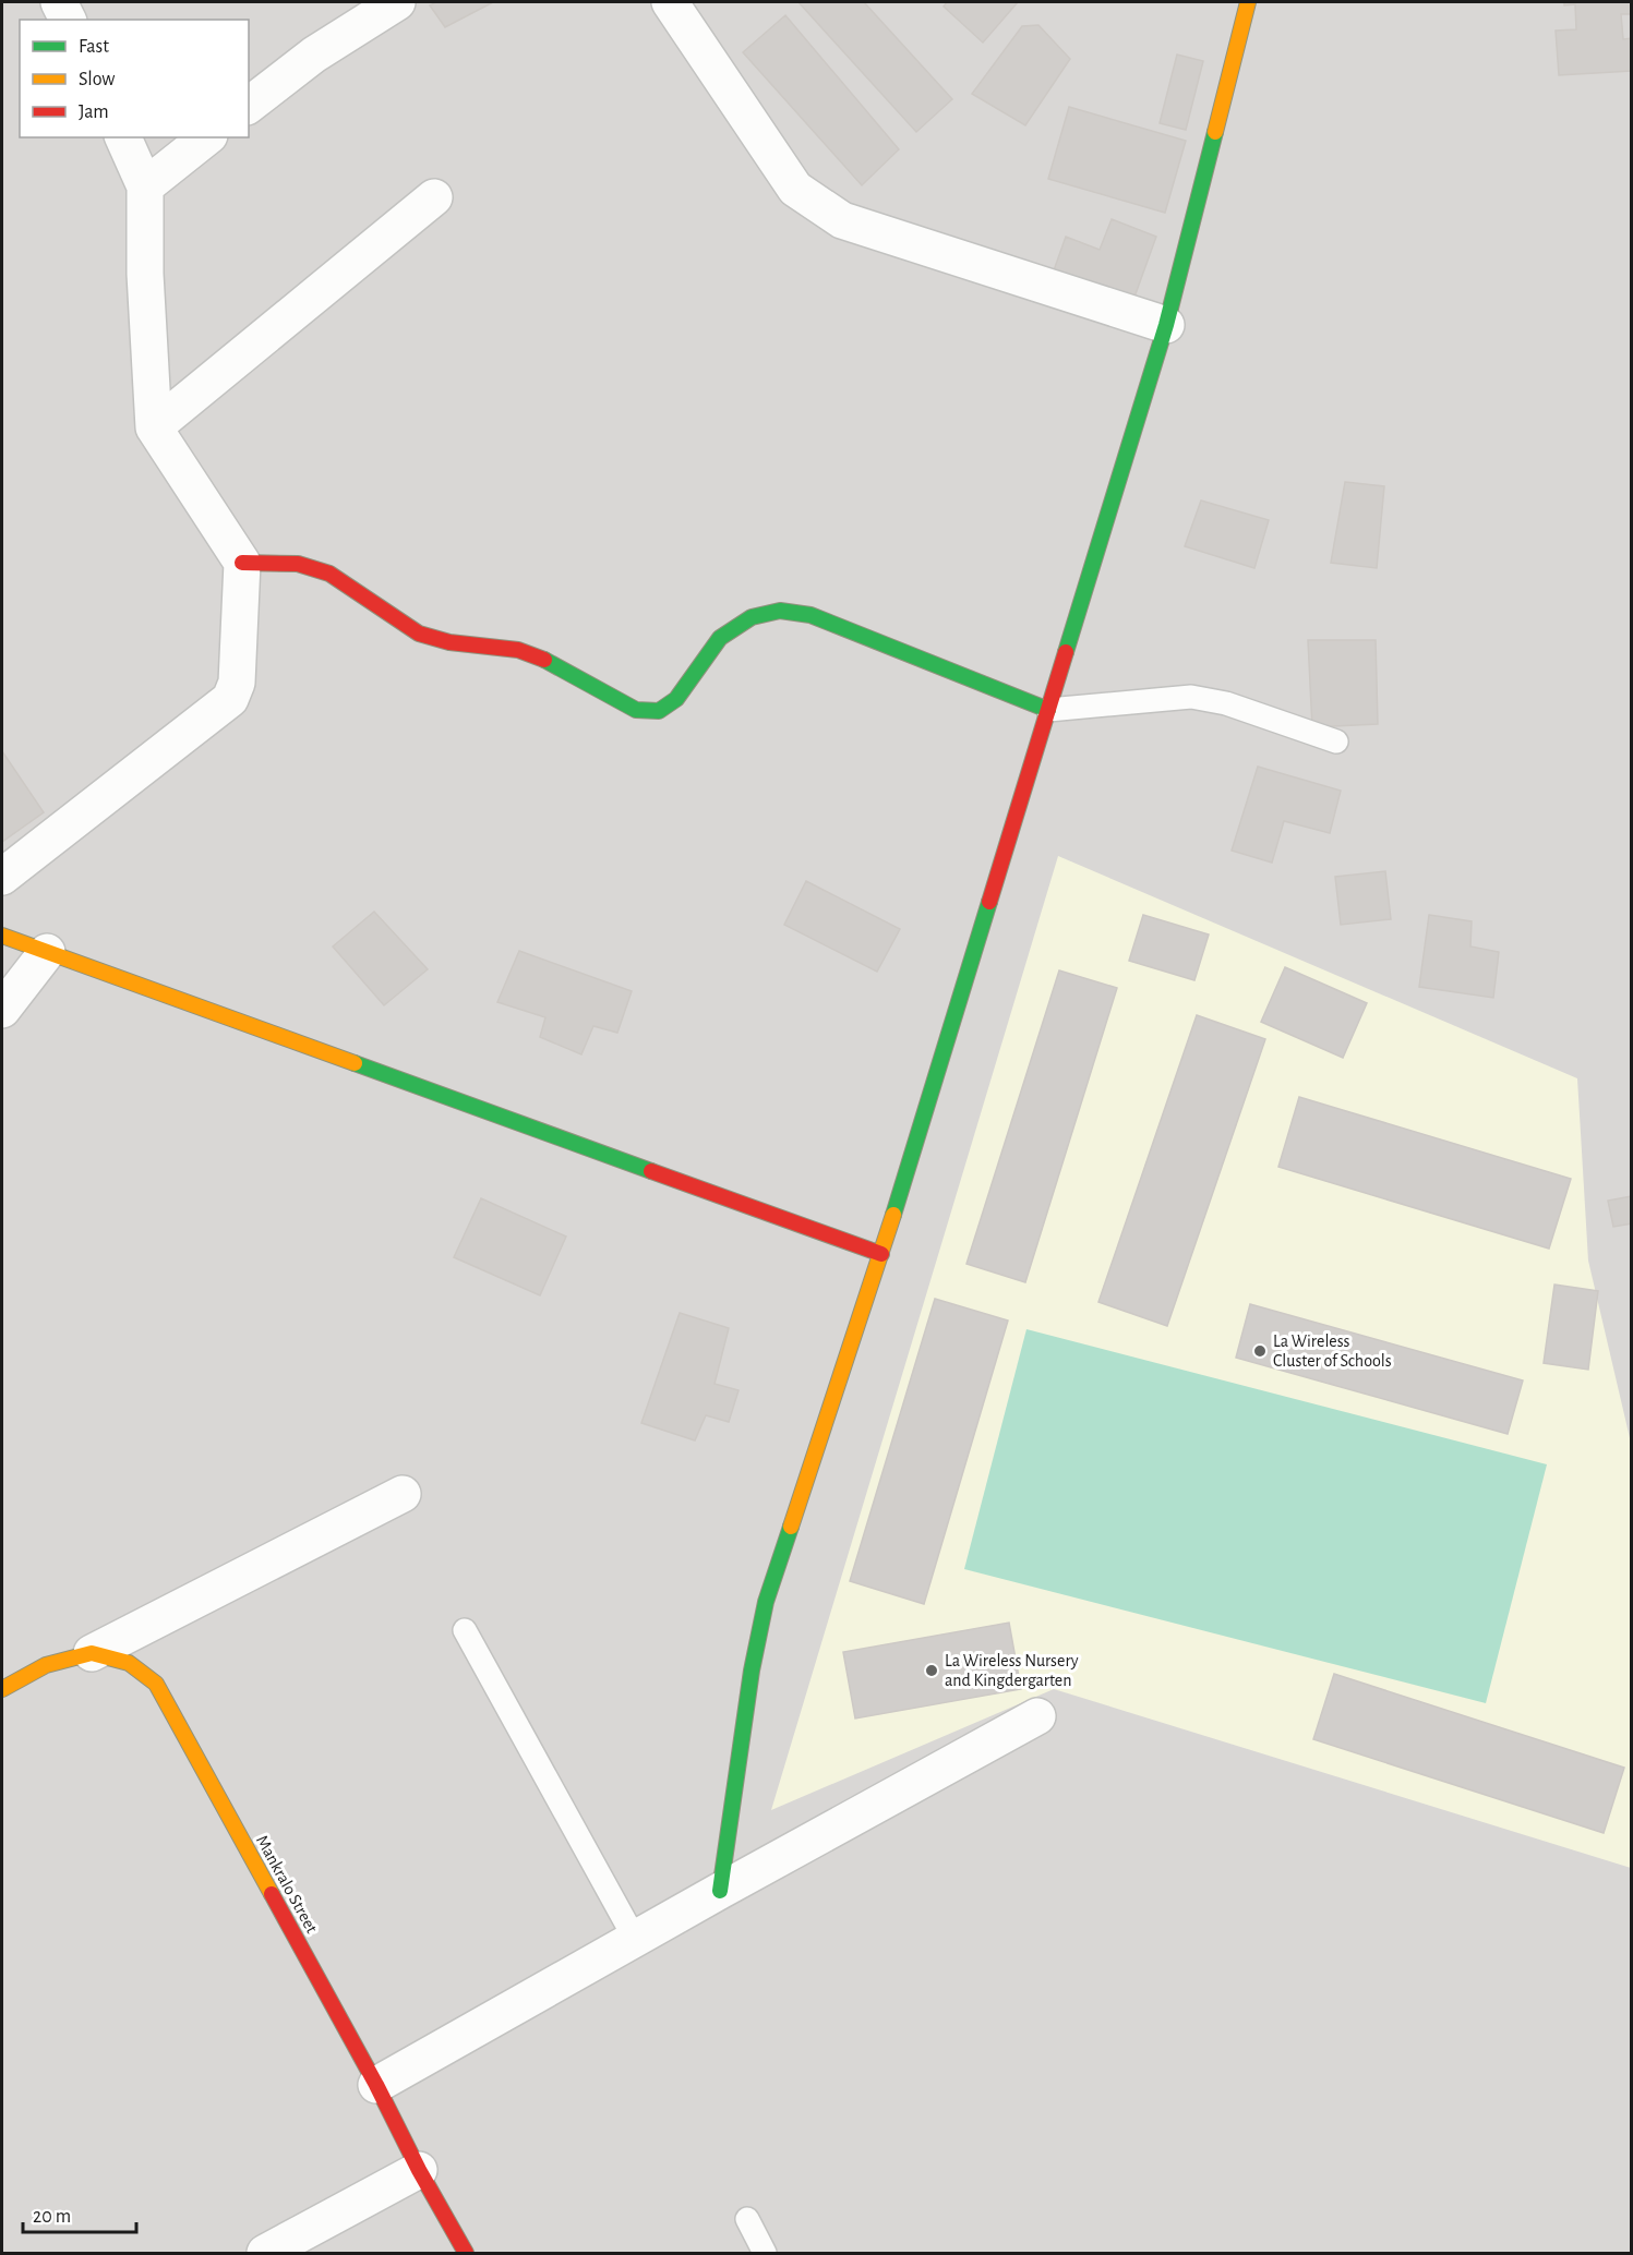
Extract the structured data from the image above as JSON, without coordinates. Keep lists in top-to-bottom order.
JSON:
{
  "streets": {
    "street": ["Mankralo Street"]
  },
  "places": ["La Wireless Cluster of Schools", "La Wireless Nursery and Kingdergarten"],
  "legend": ["Fast", "Slow", "Jam"],
  "scale_bar": "20 m"
}
